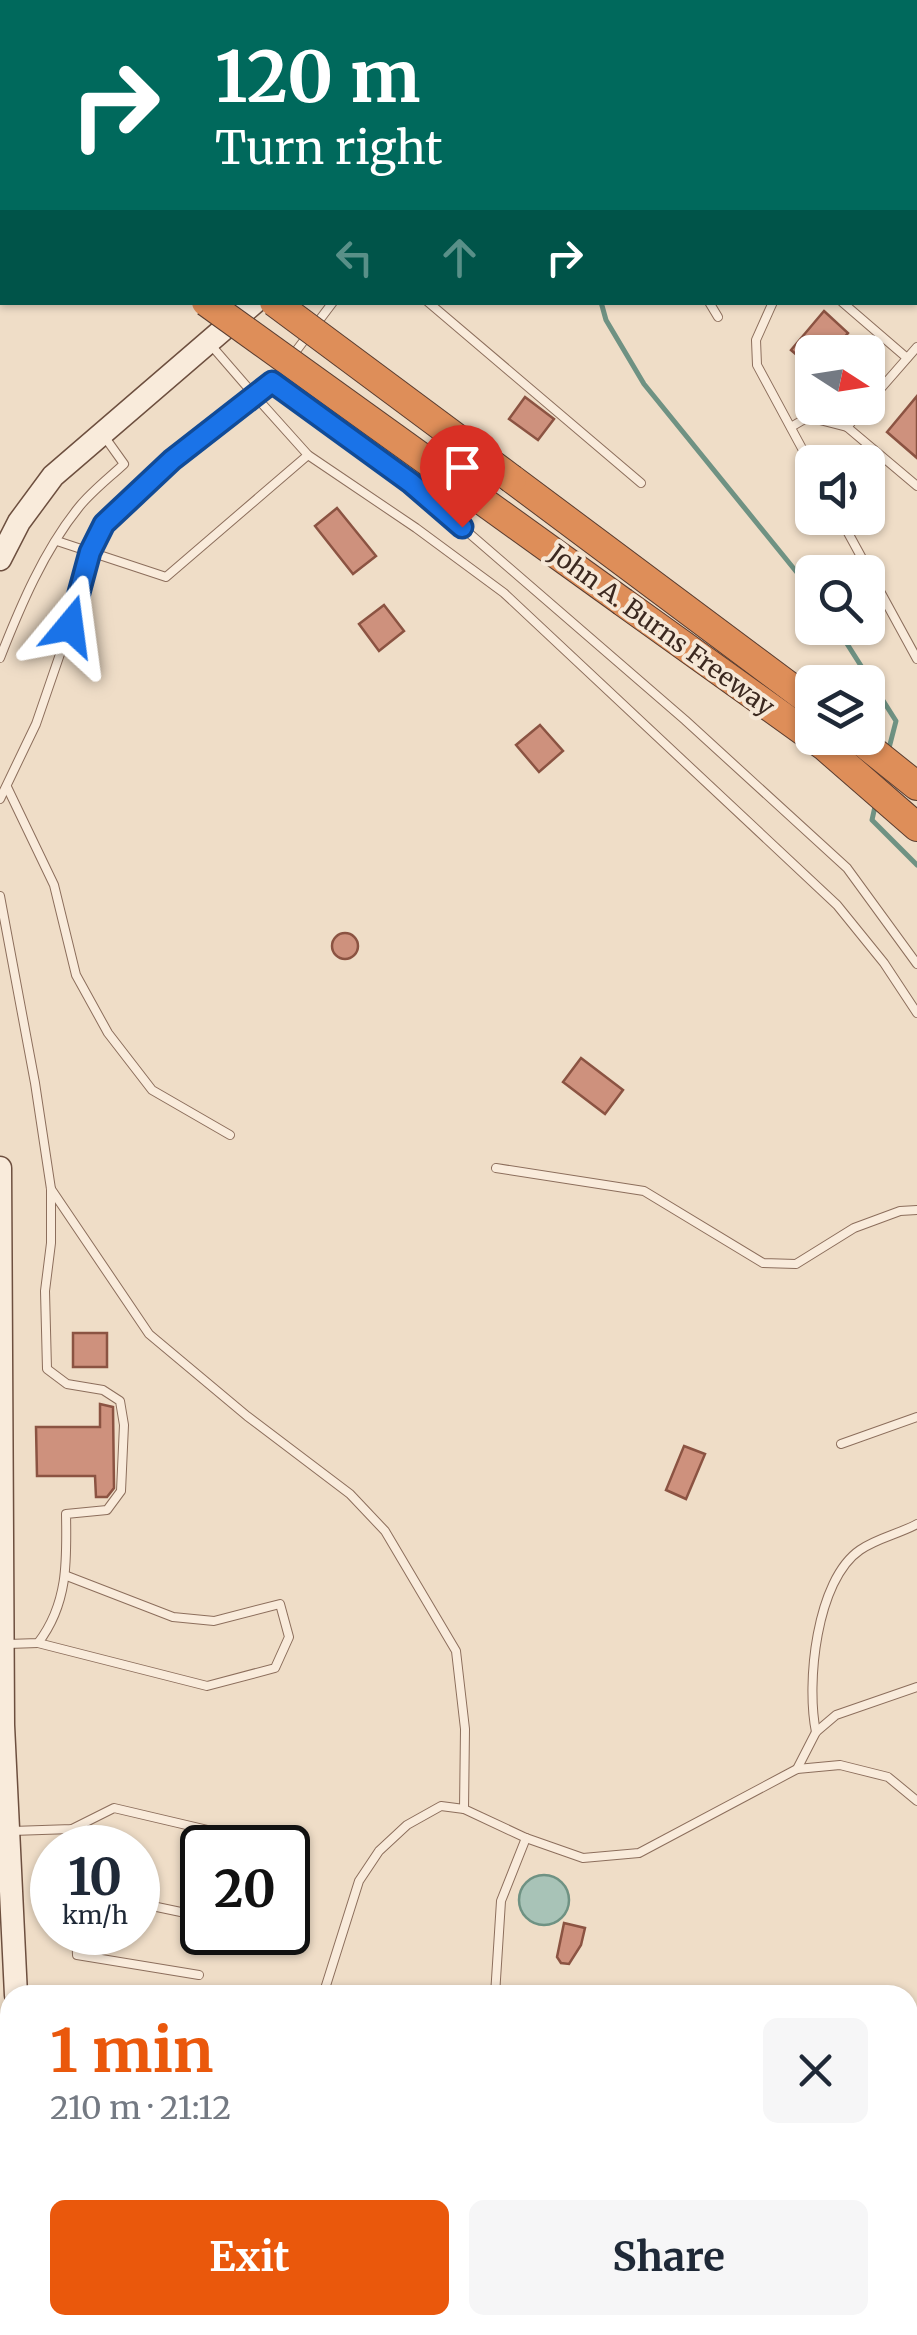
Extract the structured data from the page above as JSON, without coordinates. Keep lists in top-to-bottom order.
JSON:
{
  "streets": {
    "highway": ["John A. Burns Freeway"]
  },
  "north": "right",
  "page": {
    "turn": ["120 m", "Turn right"],
    "speed": "10 km/h",
    "limit": "20",
    "heading": ["1 min", "210 m · 21:12"],
    "buttons": ["Exit", "Share"]
  }
}
